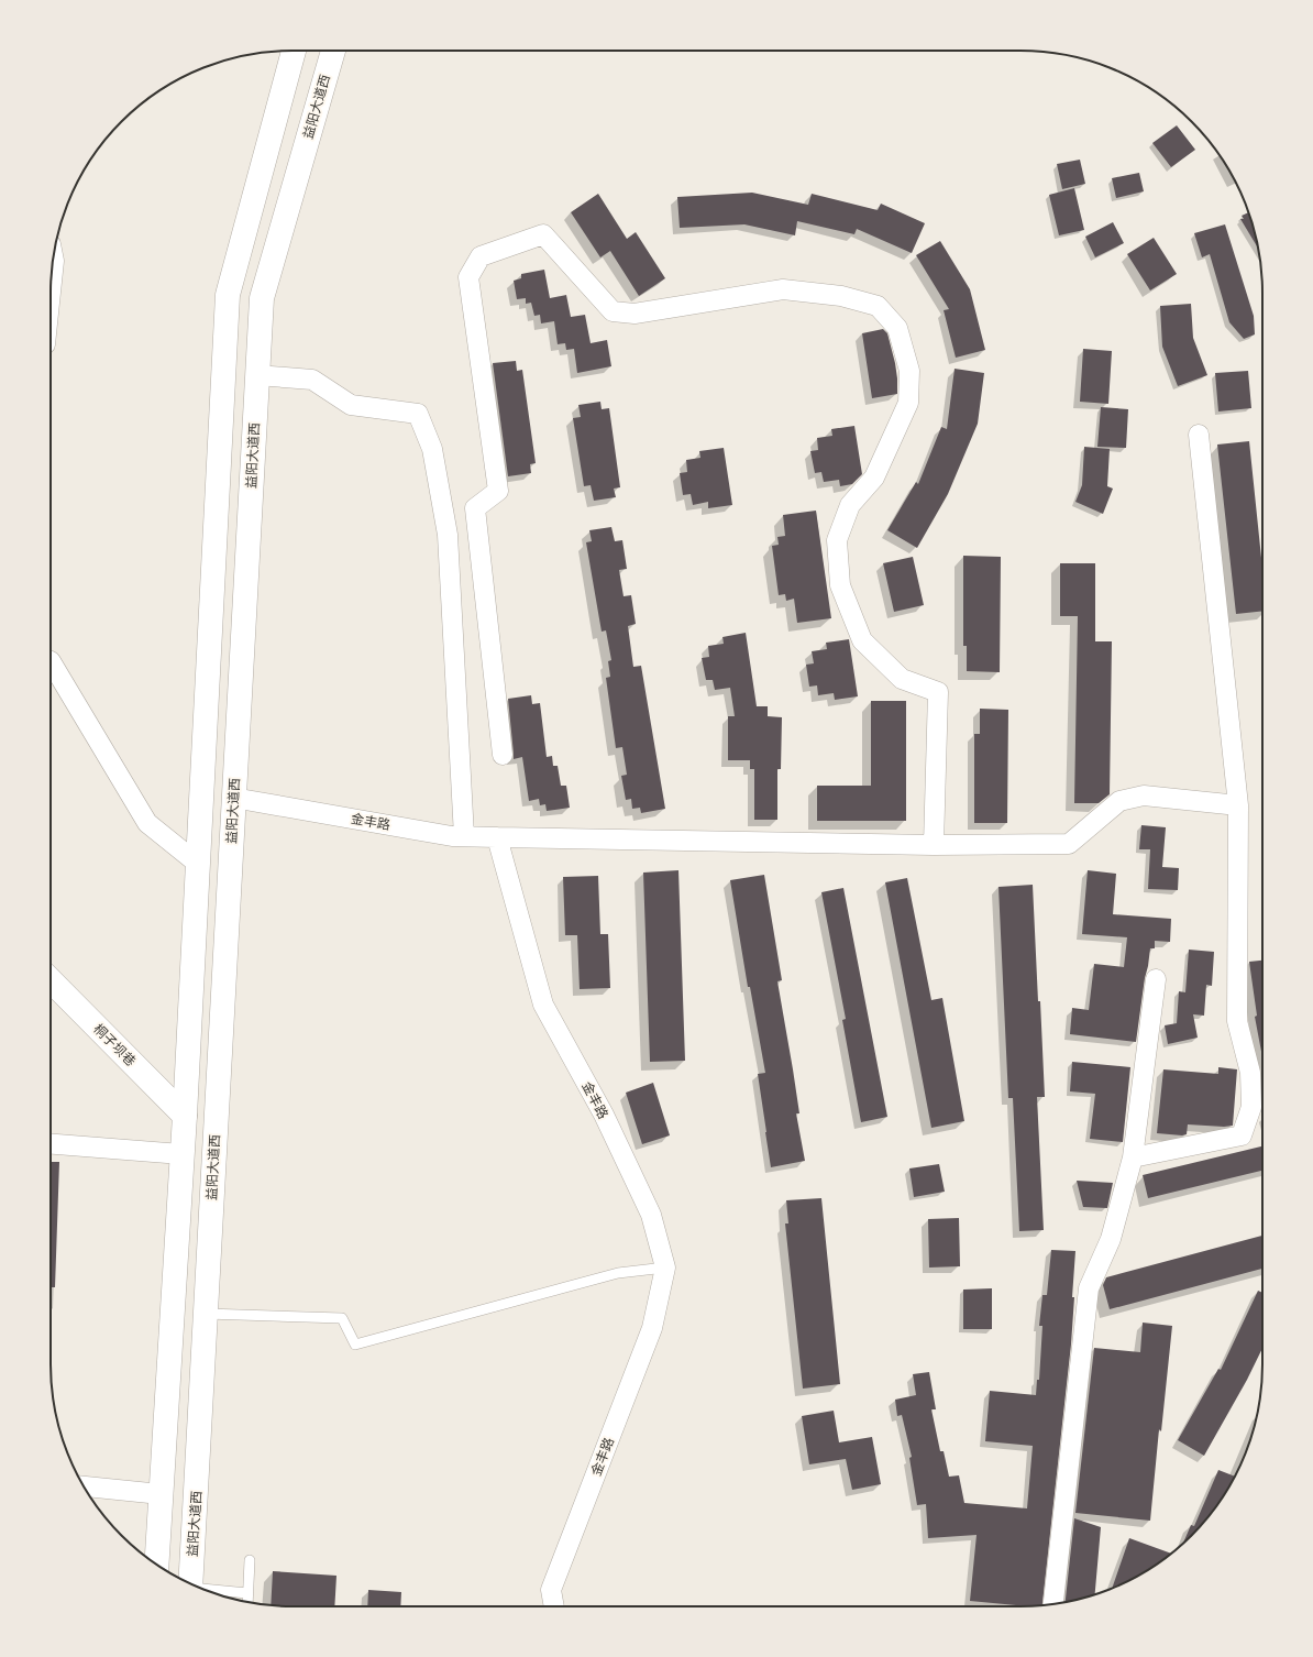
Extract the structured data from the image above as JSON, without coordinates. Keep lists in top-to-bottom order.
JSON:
{
  "streets": {
    "main road": ["益阳大道西", "桐子坝巷"],
    "street": ["金丰路"]
  },
  "crossings": [
    ["益阳大道西", "金丰路"]
  ]
}
